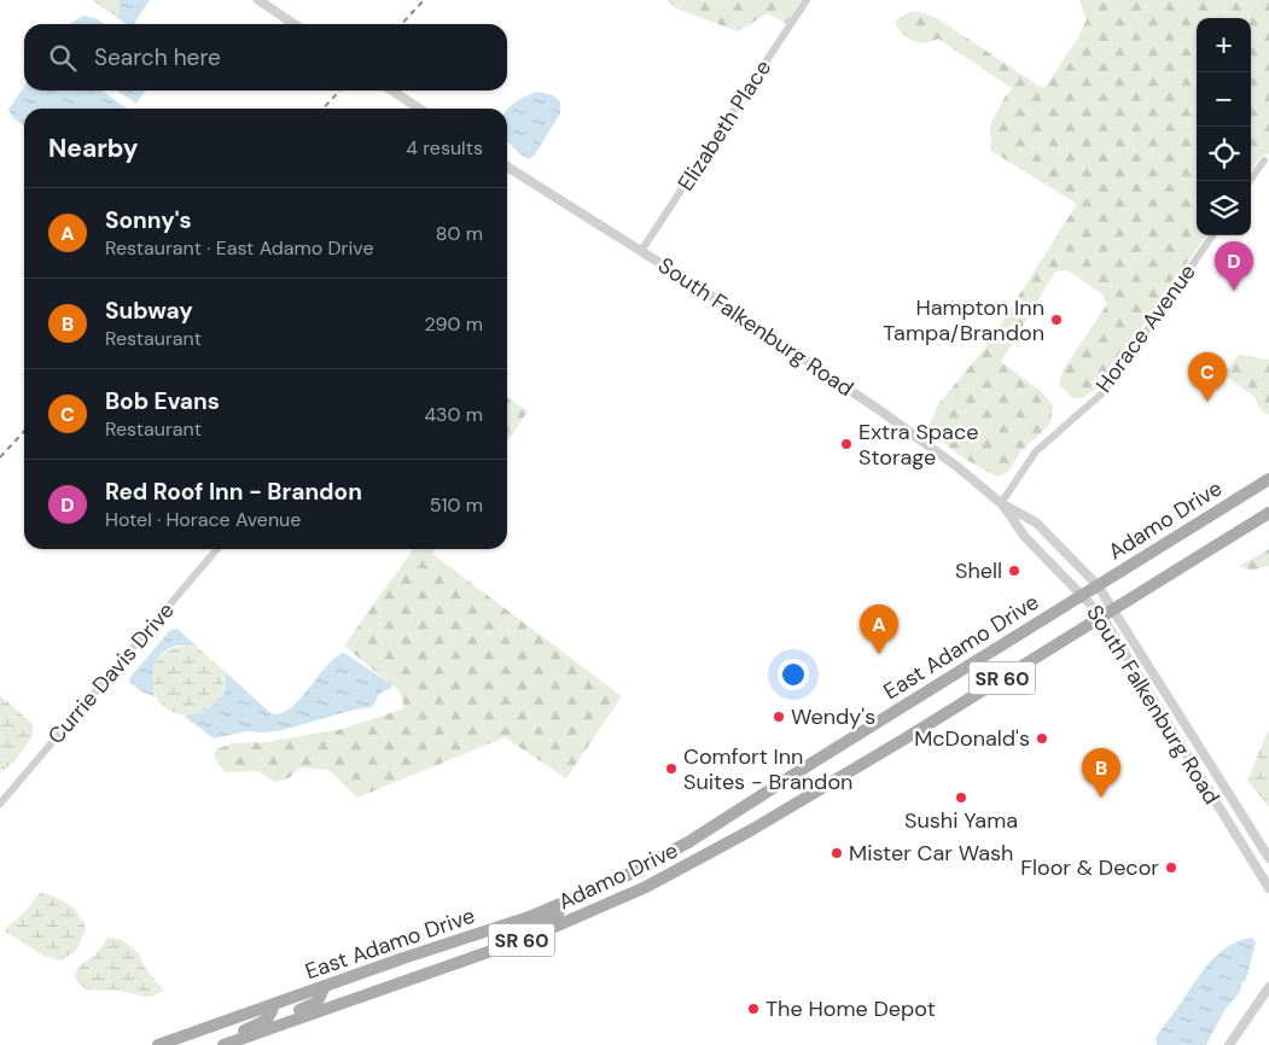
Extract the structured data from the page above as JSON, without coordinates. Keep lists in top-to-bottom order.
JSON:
{
  "streets": {
    "main road": ["Adamo Drive", "East Adamo Drive", "SR 60"],
    "street": [
      "Elizabeth Place",
      "South Falkenburg Road",
      "Horace Avenue",
      "Currie Davis Drive"
    ]
  },
  "crossings": [
    ["Elizabeth Place", "South Falkenburg Road"],
    ["South Falkenburg Road", "Horace Avenue"],
    ["South Falkenburg Road", "Adamo Drive"],
    ["South Falkenburg Road", "East Adamo Drive"],
    ["South Falkenburg Road", "SR 60"],
    ["Adamo Drive", "East Adamo Drive"],
    ["Adamo Drive", "SR 60"],
    ["East Adamo Drive", "SR 60"]
  ],
  "places": [
    "Hampton Inn Tampa/Brandon",
    "Extra Space Storage",
    "Shell",
    "Wendy's",
    "McDonald's",
    "Comfort Inn Suites - Brandon",
    "Sushi Yama",
    "Mister Car Wash",
    "Floor & Decor",
    "The Home Depot"
  ],
  "page": {
    "map_buttons": ["+", "−"],
    "search": "Search here",
    "heading": ["Nearby", "4 results"],
    "list": [
      {
        "mark": "A",
        "name": "Sonny's",
        "note": "Restaurant · East Adamo Drive",
        "value": "80 m"
      },
      {
        "mark": "B",
        "name": "Subway",
        "note": "Restaurant",
        "value": "290 m"
      },
      {
        "mark": "C",
        "name": "Bob Evans",
        "note": "Restaurant",
        "value": "430 m"
      },
      {
        "mark": "D",
        "name": "Red Roof Inn - Brandon",
        "note": "Hotel · Horace Avenue",
        "value": "510 m"
      }
    ],
    "pins": [
      "D",
      "C",
      "A",
      "B"
    ]
  }
}
